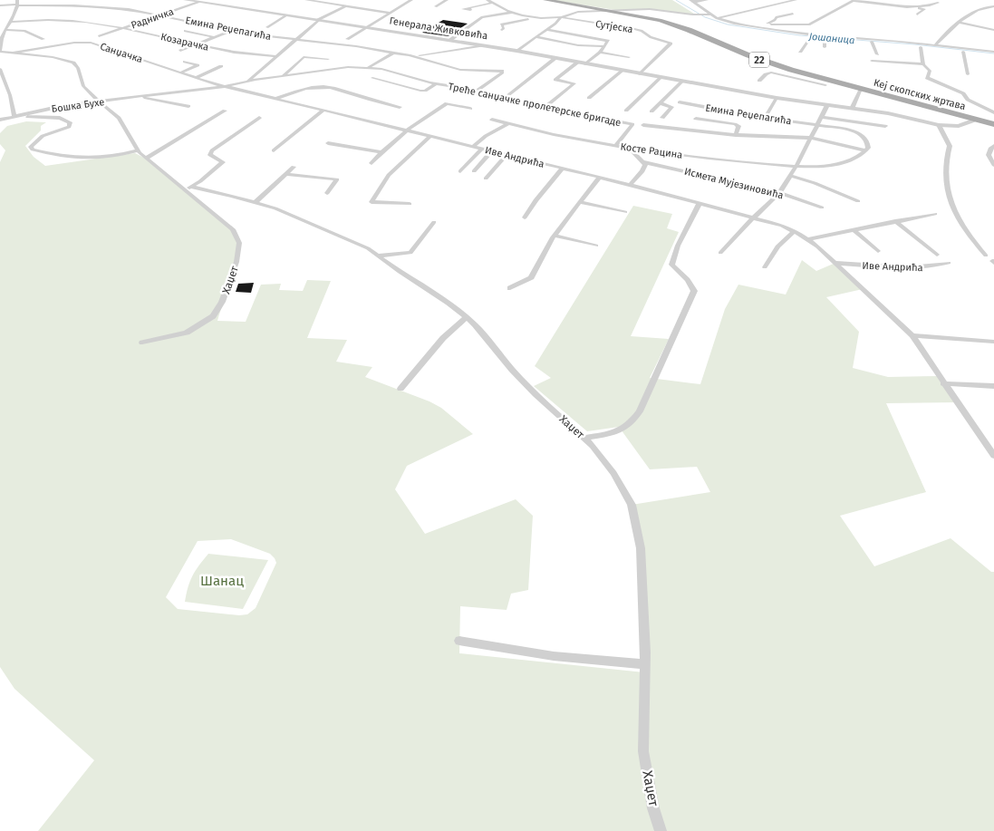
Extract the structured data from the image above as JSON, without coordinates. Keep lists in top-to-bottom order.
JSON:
{
  "streets": {
    "main road": ["Генерала Живковића", "22", "Кеј скопских жртава"],
    "street": [
      "Радничка",
      "Сутјеска",
      "Емина Реџепагића",
      "Козарачка",
      "Санџачка",
      "Треће санџачке пролетерске бригаде",
      "Бошка Бухе",
      "Косте Рацина",
      "Иве Андрића",
      "Исмета Мујезиновића",
      "Хаџет"
    ]
  },
  "crossings": [
    ["Радничка", "Емина Реџепагића"],
    ["Радничка", "Генерала Живковића"],
    ["Радничка", "Козарачка"],
    ["Сутјеска", "Генерала Живковића"],
    ["Емина Реџепагића", "Генерала Живковића"],
    ["Емина Реџепагића", "Треће санџачке пролетерске бригаде"],
    ["Емина Реџепагића", "Хаџет"],
    ["Генерала Живковића", "Кеј скопских жртава"],
    ["Козарачка", "Хаџет"],
    ["Санџачка", "Треће санџачке пролетерске бригаде"],
    ["Санџачка", "Бошка Бухе"],
    ["Санџачка", "Иве Андрића"],
    ["Санџачка", "Хаџет"],
    ["Треће санџачке пролетерске бригаде", "Бошка Бухе"],
    ["Треће санџачке пролетерске бригаде", "Косте Рацина"],
    ["Треће санџачке пролетерске бригаде", "Иве Андрића"],
    ["Бошка Бухе", "Иве Андрића"],
    ["Бошка Бухе", "Хаџет"]
  ],
  "water": ["Јошаница"],
  "parks": ["Шанац"]
}
